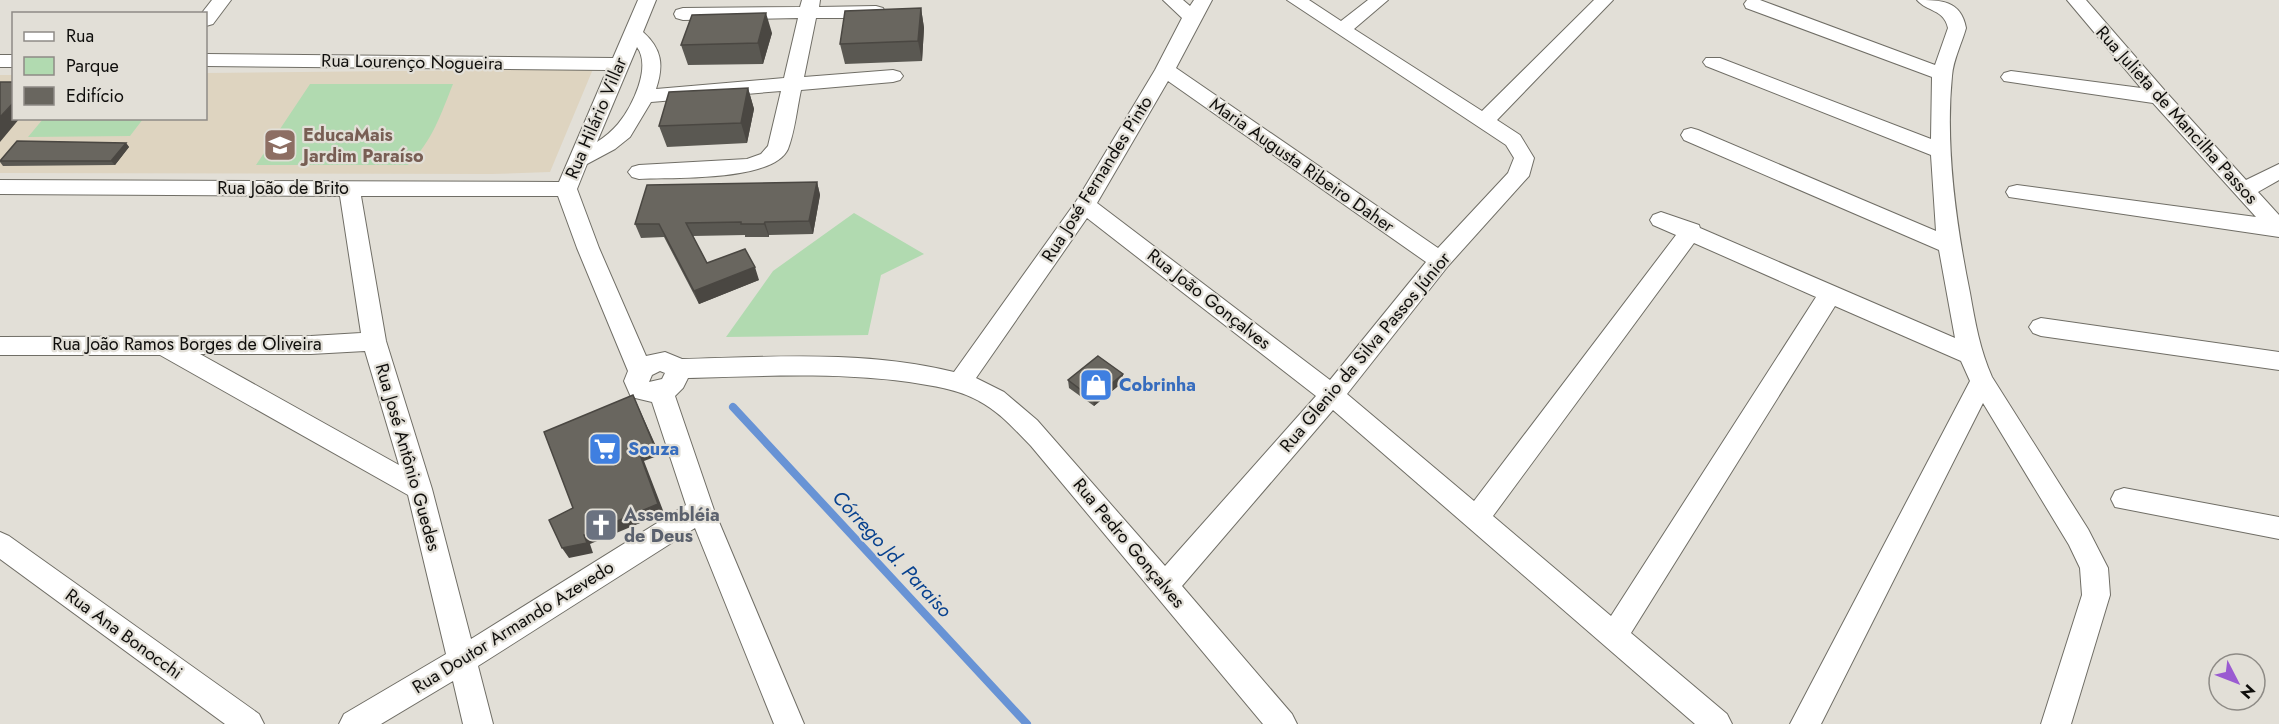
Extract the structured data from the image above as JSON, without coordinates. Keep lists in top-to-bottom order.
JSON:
{
  "streets": {
    "street": [
      "Rua Lourenço Nogueira",
      "Rua Julieta de Mancilha Passos",
      "Rua Hilário Villar",
      "Maria Augusta Ribeiro Daher",
      "Rua José Fernandes Pinto",
      "Rua João de Brito",
      "Rua João Gonçalves",
      "Rua João Ramos Borges de Oliveira",
      "Rua Glenio da Silva Passos Júnior",
      "Rua José Antônio Guedes",
      "Rua Pedro Gonçalves",
      "Rua Doutor Armando Azevedo",
      "Rua Ana Bonocchi"
    ]
  },
  "crossings": [
    ["Rua Lourenço Nogueira", "Rua Hilário Villar"],
    ["Rua Hilário Villar", "Rua João de Brito"],
    ["Rua Hilário Villar", "Rua Pedro Gonçalves"],
    ["Maria Augusta Ribeiro Daher", "Rua José Fernandes Pinto"],
    ["Maria Augusta Ribeiro Daher", "Rua Glenio da Silva Passos Júnior"],
    ["Rua José Fernandes Pinto", "Rua João Gonçalves"],
    ["Rua José Fernandes Pinto", "Rua Pedro Gonçalves"],
    ["Rua João de Brito", "Rua José Antônio Guedes"],
    ["Rua João Gonçalves", "Rua Glenio da Silva Passos Júnior"],
    ["Rua João Ramos Borges de Oliveira", "Rua José Antônio Guedes"],
    ["Rua Glenio da Silva Passos Júnior", "Rua Pedro Gonçalves"],
    ["Rua José Antônio Guedes", "Rua Doutor Armando Azevedo"]
  ],
  "water": ["Córrego Jd. Paraiso"],
  "places": {
    "school or university": ["EducaMais Jardim Paraíso"],
    "shop": ["Cobrinha"],
    "supermarket": ["Souza"],
    "church": ["Assembléia de Deus"]
  },
  "legend": ["Rua", "Parque", "Edifício"],
  "north": "bottom right"
}
